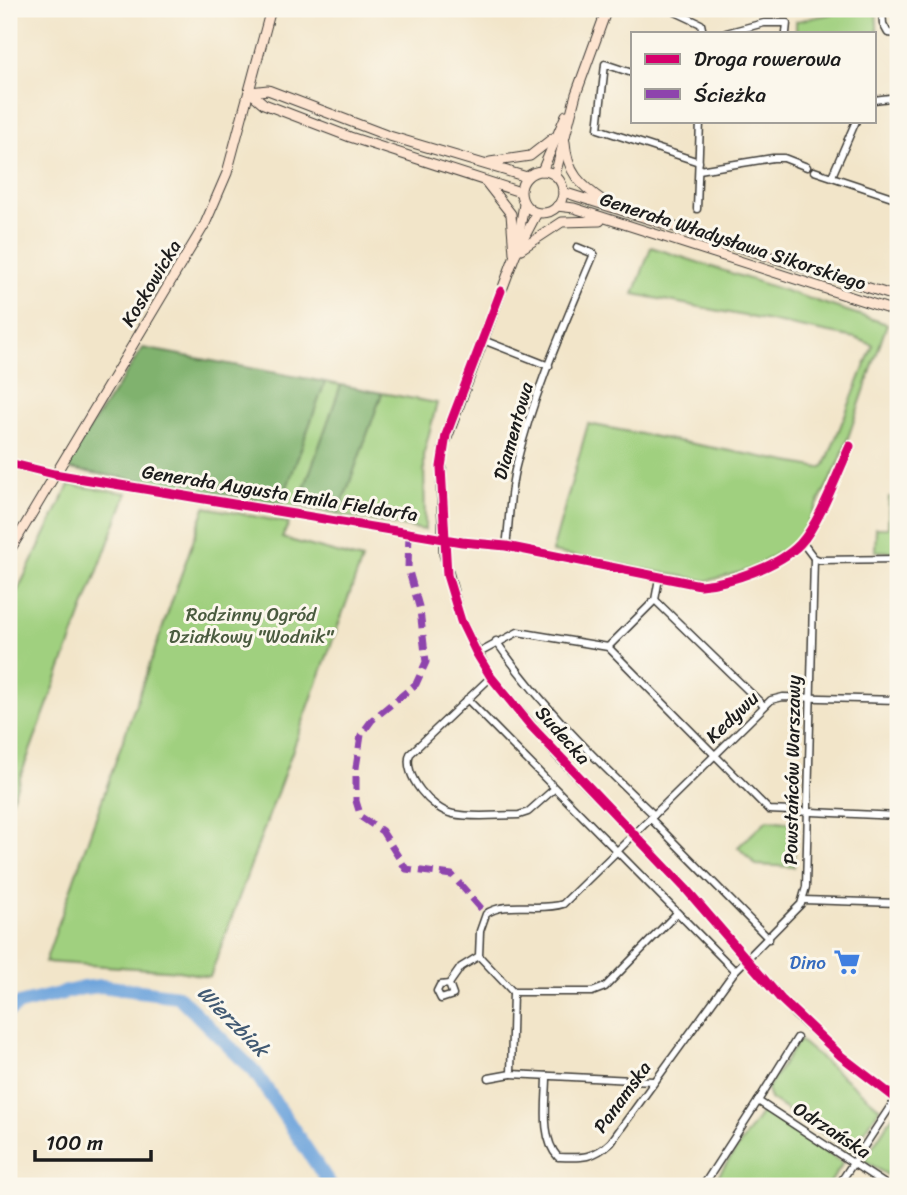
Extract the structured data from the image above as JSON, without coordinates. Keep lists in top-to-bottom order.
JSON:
{
  "streets": {
    "street": [
      "Generała Władysława Sikorskiego",
      "Koskowicka",
      "Diamentowa",
      "Generała Augusta Emila Fieldorfa",
      "Kedywu",
      "Sudecka",
      "Powstańców Warszawy",
      "Panamska",
      "Odrzańska"
    ]
  },
  "crossings": [
    ["Generała Władysława Sikorskiego", "Sudecka"],
    ["Koskowicka", "Generała Augusta Emila Fieldorfa"],
    ["Diamentowa", "Generała Augusta Emila Fieldorfa"],
    ["Diamentowa", "Sudecka"],
    ["Generała Augusta Emila Fieldorfa", "Sudecka"],
    ["Kedywu", "Sudecka"],
    ["Kedywu", "Powstańców Warszawy"],
    ["Sudecka", "Panamska"]
  ],
  "water": ["Wierzbiak"],
  "parks": ["Rodzinny Ogród Działkowy \"Wodnik\""],
  "places": {
    "supermarket": ["Dino"]
  },
  "legend": ["Droga rowerowa", "Ścieżka"],
  "scale_bar": "100 m"
}
